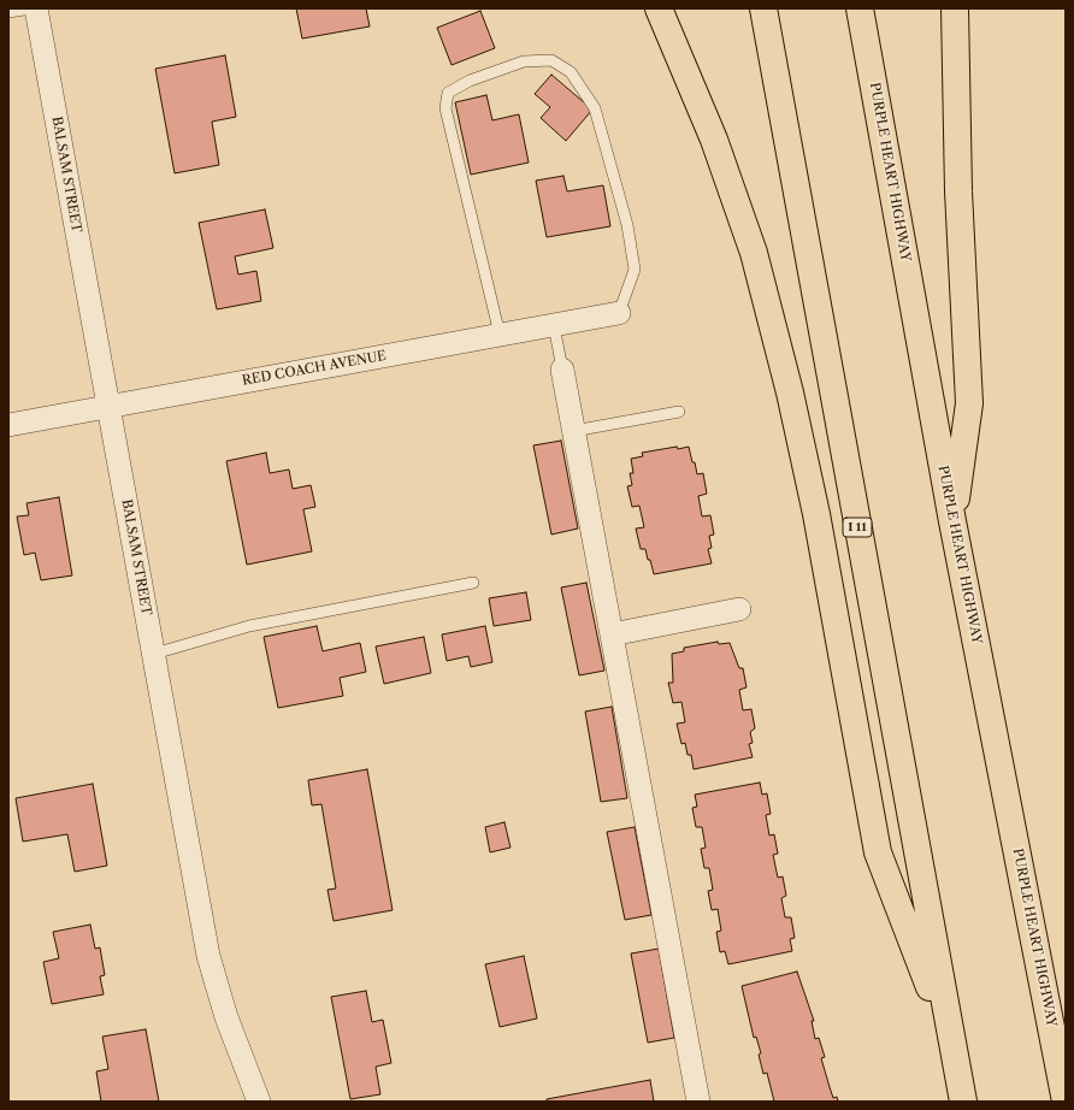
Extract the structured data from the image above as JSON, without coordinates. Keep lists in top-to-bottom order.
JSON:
{
  "streets": {
    "highway": ["PURPLE HEART HIGHWAY", "I 11"],
    "street": ["BALSAM STREET", "RED COACH AVENUE"]
  },
  "crossings": [
    ["BALSAM STREET", "RED COACH AVENUE"]
  ]
}
